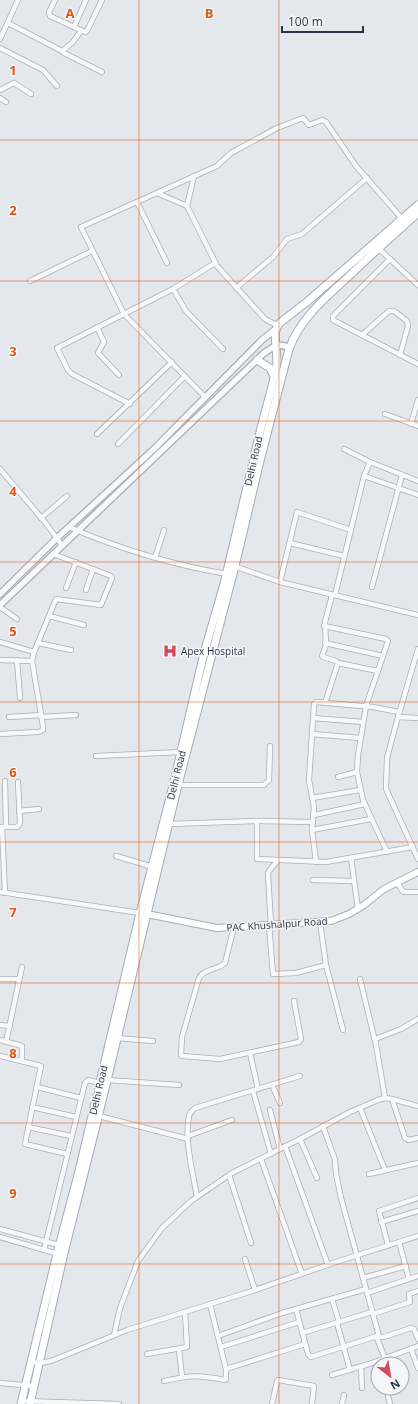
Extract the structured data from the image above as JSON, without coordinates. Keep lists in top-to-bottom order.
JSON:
{
  "streets": {
    "main road": ["Delhi Road", "PAC Khushalpur Road"]
  },
  "crossings": [
    ["Delhi Road", "PAC Khushalpur Road"]
  ],
  "places": {
    "hospital": ["Apex Hospital"]
  },
  "scale_bar": "100 m",
  "north": "bottom right",
  "grid": {
    "columns": ["A", "B"],
    "rows": [
      "1",
      "2",
      "3",
      "4",
      "5",
      "6",
      "7",
      "8",
      "9"
    ]
  }
}
